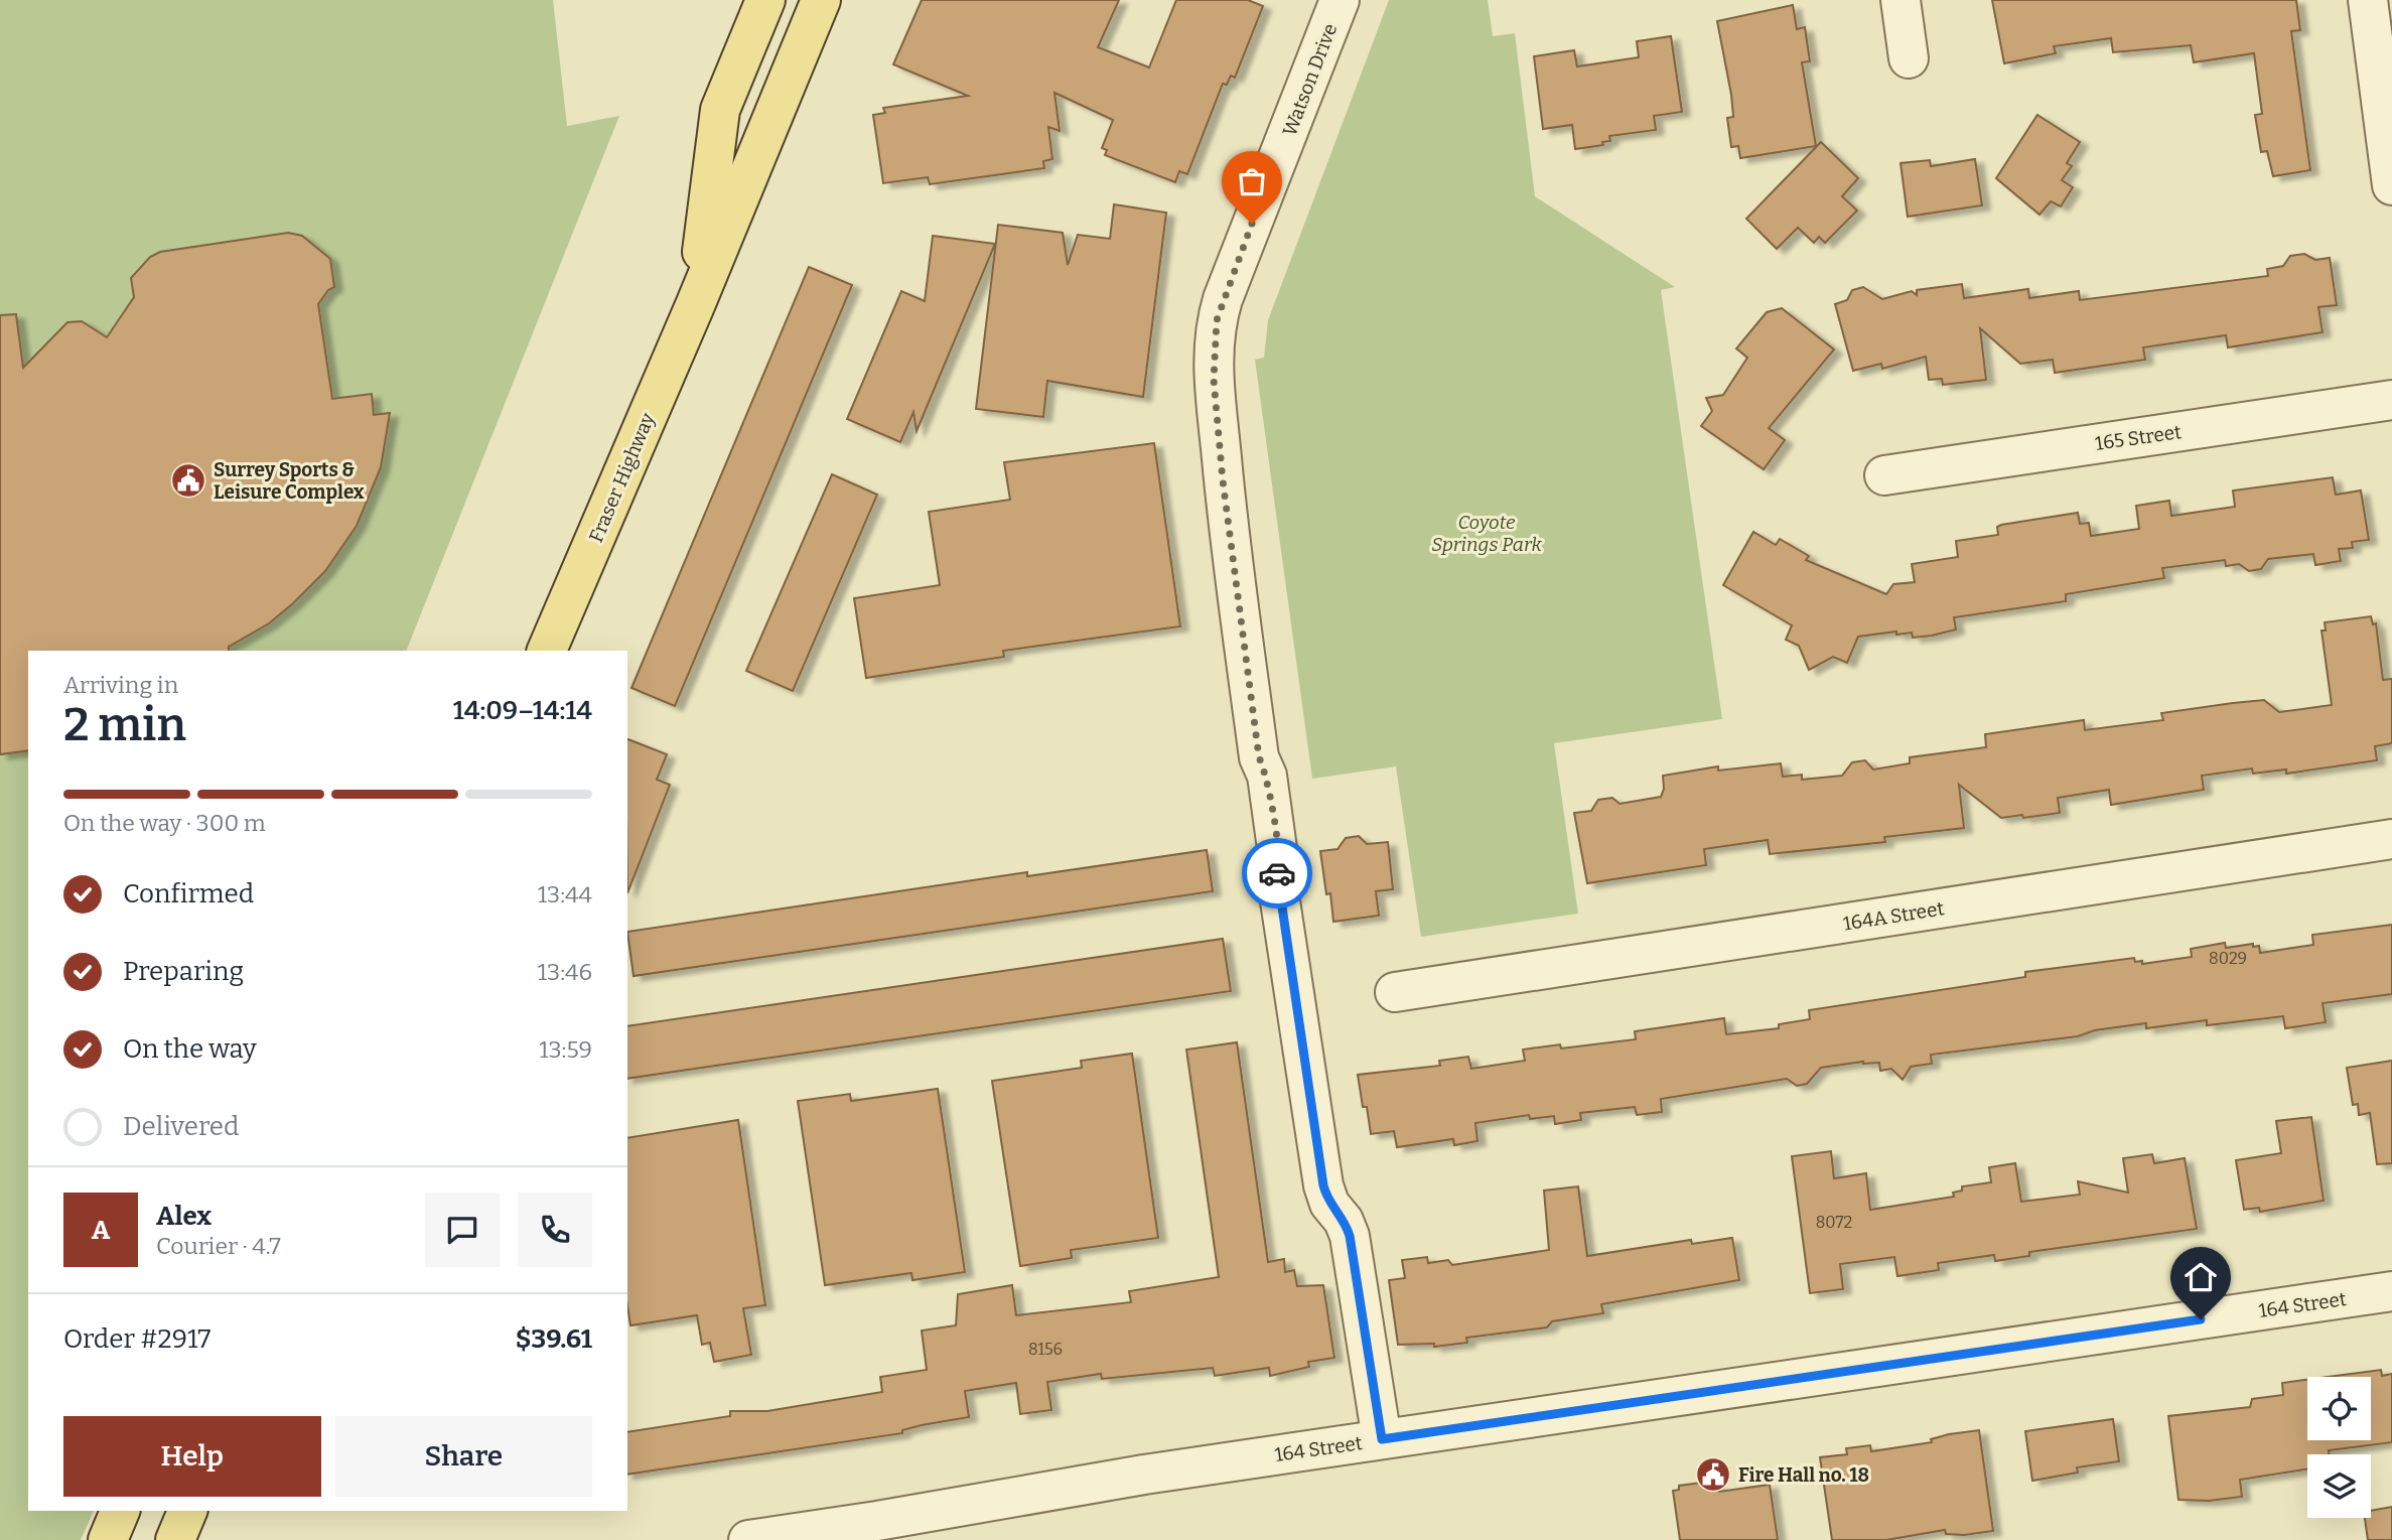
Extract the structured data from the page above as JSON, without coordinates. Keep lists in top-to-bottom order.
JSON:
{
  "streets": {
    "main road": ["Fraser Highway"],
    "street": [
      "Watson Drive",
      "165 Street",
      "164A Street",
      "164 Street"
    ]
  },
  "crossings": [
    ["Watson Drive", "164 Street"]
  ],
  "parks": ["Coyote Springs Park"],
  "places": {
    "public building": ["Surrey Sports & Leisure Complex", "Fire Hall no. 18"]
  },
  "house_numbers": ["8029", "8072", "8156"],
  "page": {
    "heading": ["2 min", "Arriving in", "14:09–14:14"],
    "panel": [
      "Alex",
      "Courier · 4.7",
      "Order #2917",
      "$39.61"
    ],
    "bar": "On the way · 300 m",
    "list": [
      ["Confirmed", "13:44"],
      ["Preparing", "13:46"],
      ["On the way", "13:59"],
      "Delivered"
    ],
    "round": "A",
    "buttons": ["Help", "Share"]
  }
}
